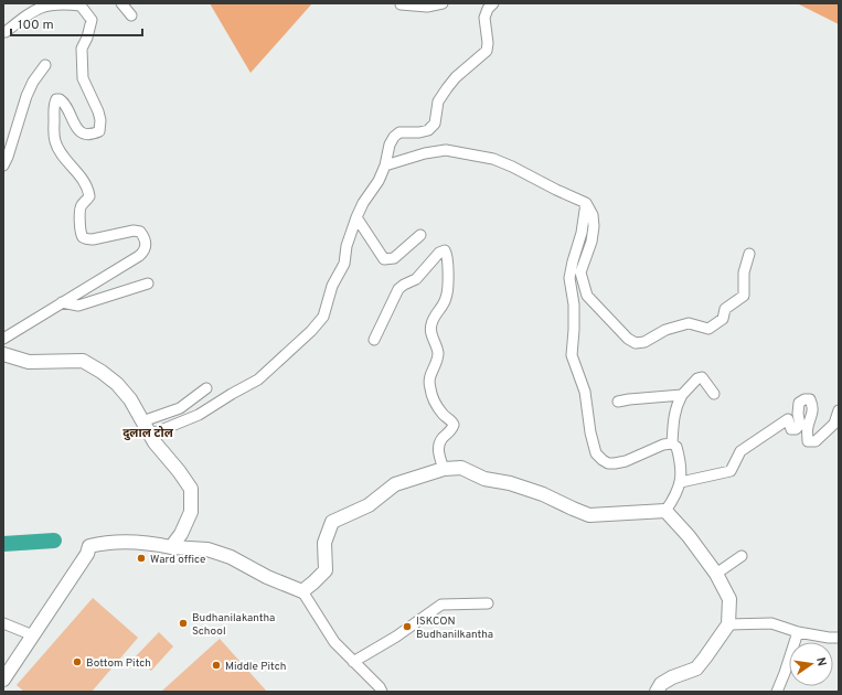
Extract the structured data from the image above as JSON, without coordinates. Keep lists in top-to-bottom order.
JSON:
{
  "districts": ["दुलाल टोल"],
  "places": [
    "Ward office",
    "Budhanilakantha School",
    "ISKCON Budhanilkantha",
    "Bottom Pitch",
    "Middle Pitch"
  ],
  "scale_bar": "100 m",
  "north": "right"
}
